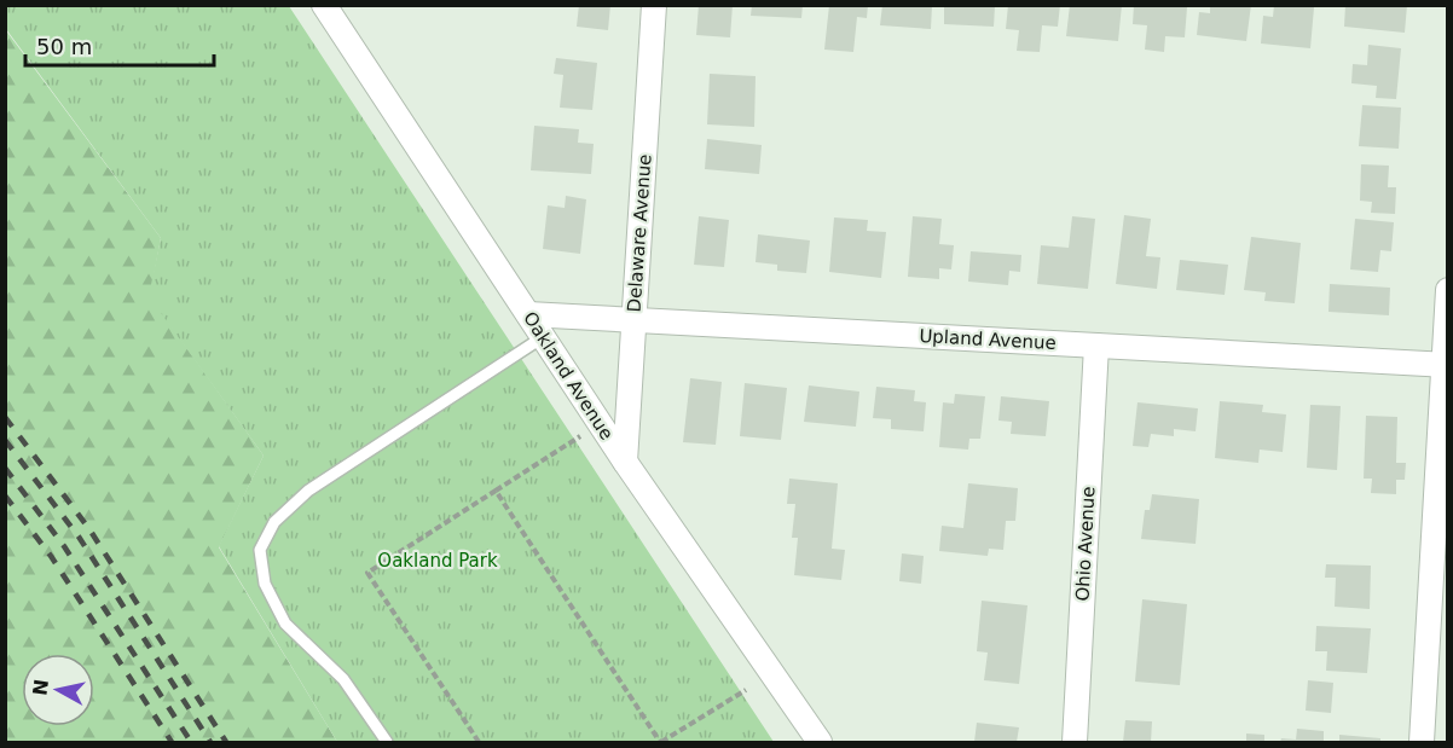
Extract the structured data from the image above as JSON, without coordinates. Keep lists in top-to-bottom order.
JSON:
{
  "streets": {
    "street": [
      "Delaware Avenue",
      "Upland Avenue",
      "Oakland Avenue",
      "Ohio Avenue"
    ]
  },
  "crossings": [
    ["Delaware Avenue", "Upland Avenue"],
    ["Delaware Avenue", "Oakland Avenue"],
    ["Upland Avenue", "Oakland Avenue"],
    ["Upland Avenue", "Ohio Avenue"]
  ],
  "parks": ["Oakland Park"],
  "scale_bar": "50 m",
  "north": "left"
}
